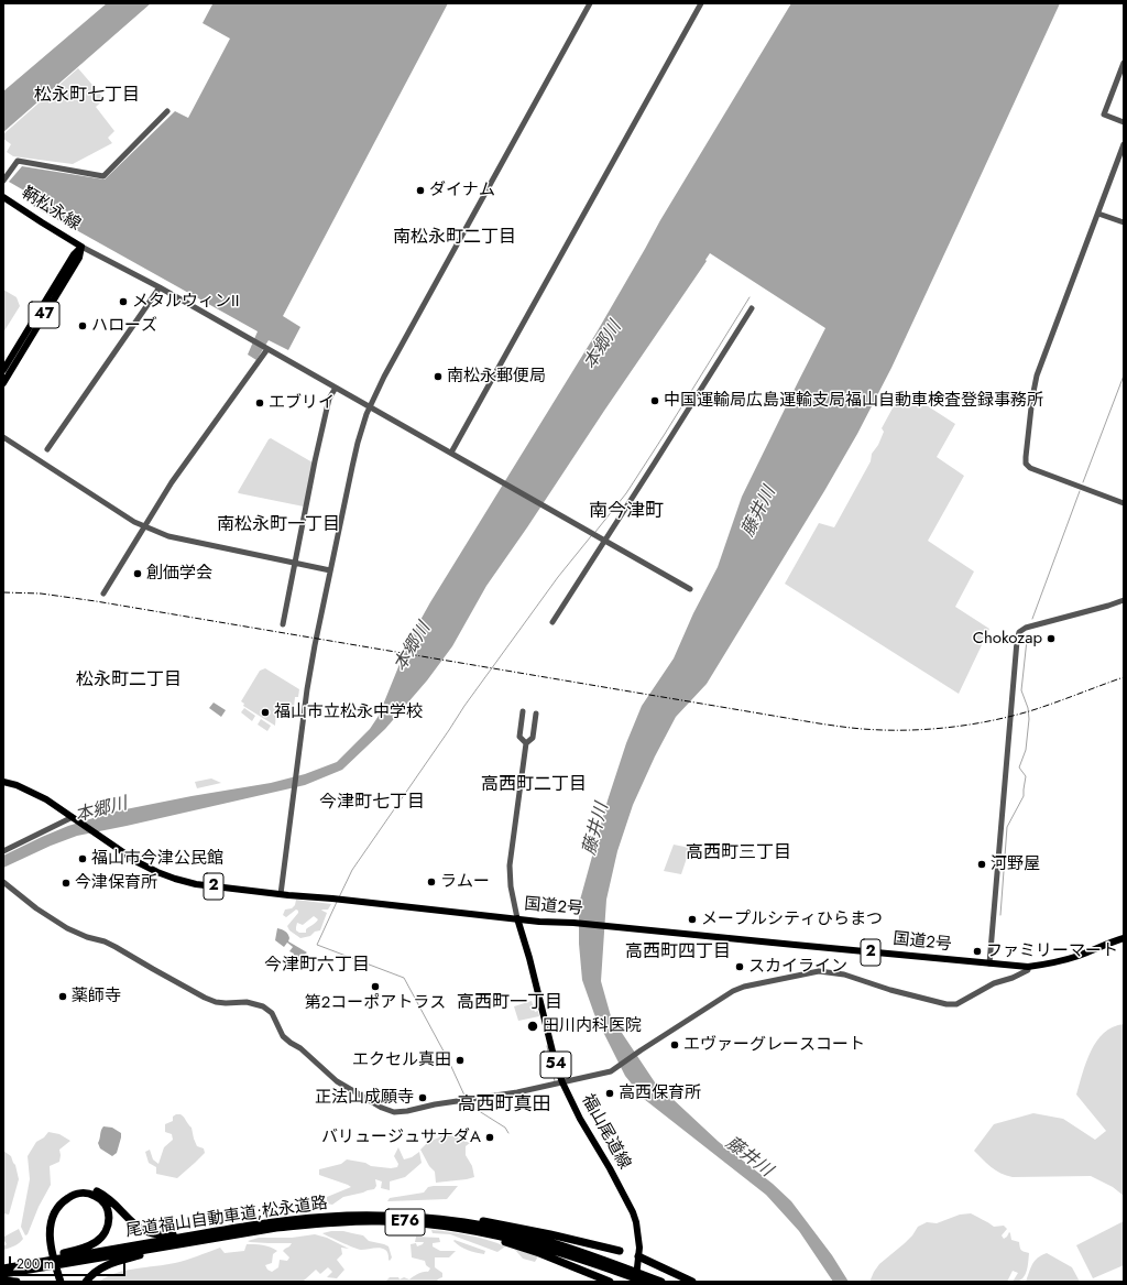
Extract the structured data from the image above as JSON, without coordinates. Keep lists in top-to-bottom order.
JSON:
{
  "streets": {
    "highway": ["尾道福山自動車道;松永道路", "E76"],
    "main road": [
      "鞆松永線",
      "47",
      "2",
      "国道2号",
      "54",
      "福山尾道線"
    ]
  },
  "crossings": [
    ["国道2号", "福山尾道線"]
  ],
  "districts": [
    "松永町七丁目",
    "南松永町二丁目",
    "南今津町",
    "南松永町一丁目",
    "松永町二丁目",
    "高西町二丁目",
    "今津町七丁目",
    "高西町三丁目",
    "高西町四丁目",
    "今津町六丁目",
    "高西町一丁目",
    "高西町真田"
  ],
  "water": ["本郷川", "藤井川"],
  "places": [
    "ダイナム",
    "メタルウィンII",
    "ハローズ",
    "南松永郵便局",
    "中国運輸局広島運輸支局福山自動車検査登録事務所",
    "エブリイ",
    "創価学会",
    "Chokozap",
    "福山市立松永中学校",
    "福山市今津公民館",
    "河野屋",
    "ラムー",
    "今津保育所",
    "メープルシティひらまつ",
    "ファミリーマート",
    "スカイライン",
    "第2コーポアトラス",
    "薬師寺",
    "田川内科医院",
    "エヴァーグレースコート",
    "エクセル真田",
    "高西保育所",
    "正法山成願寺",
    "バリュージュサナダA"
  ],
  "scale_bar": "200 m"
}
